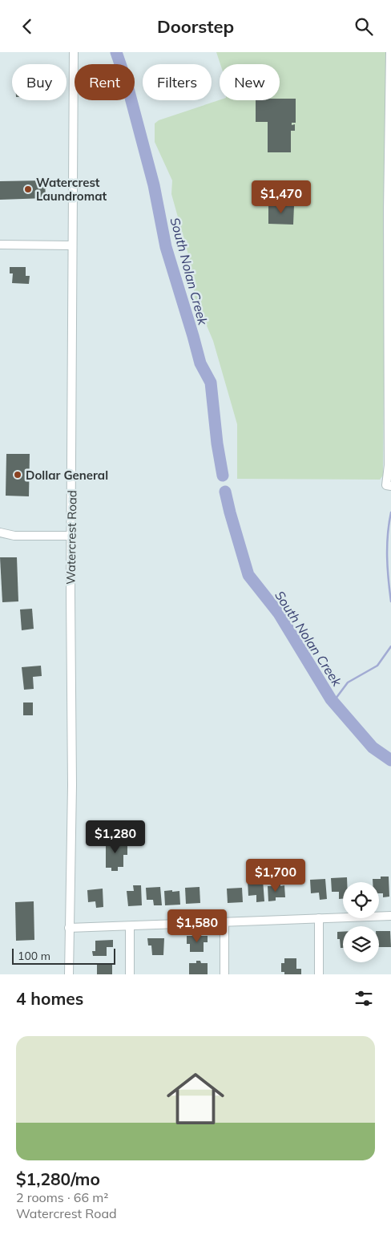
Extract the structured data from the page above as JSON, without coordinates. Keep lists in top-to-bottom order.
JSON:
{
  "streets": {
    "street": ["Watercrest Road"]
  },
  "water": ["South Nolan Creek"],
  "places": ["Watercrest Laundromat", "Dollar General"],
  "scale_bar": "100 m",
  "page": {
    "header": "Doorstep",
    "chip": [
      "Buy",
      "Rent",
      "Filters",
      "New"
    ],
    "price": [
      "$1,470",
      "$1,280",
      "$1,700",
      "$1,580"
    ],
    "scale": "100 m",
    "heading": "4 homes",
    "list": [
      {
        "name": "$1,280/mo",
        "note": "2 rooms · 66 m² · Watercrest Road"
      }
    ]
  }
}
